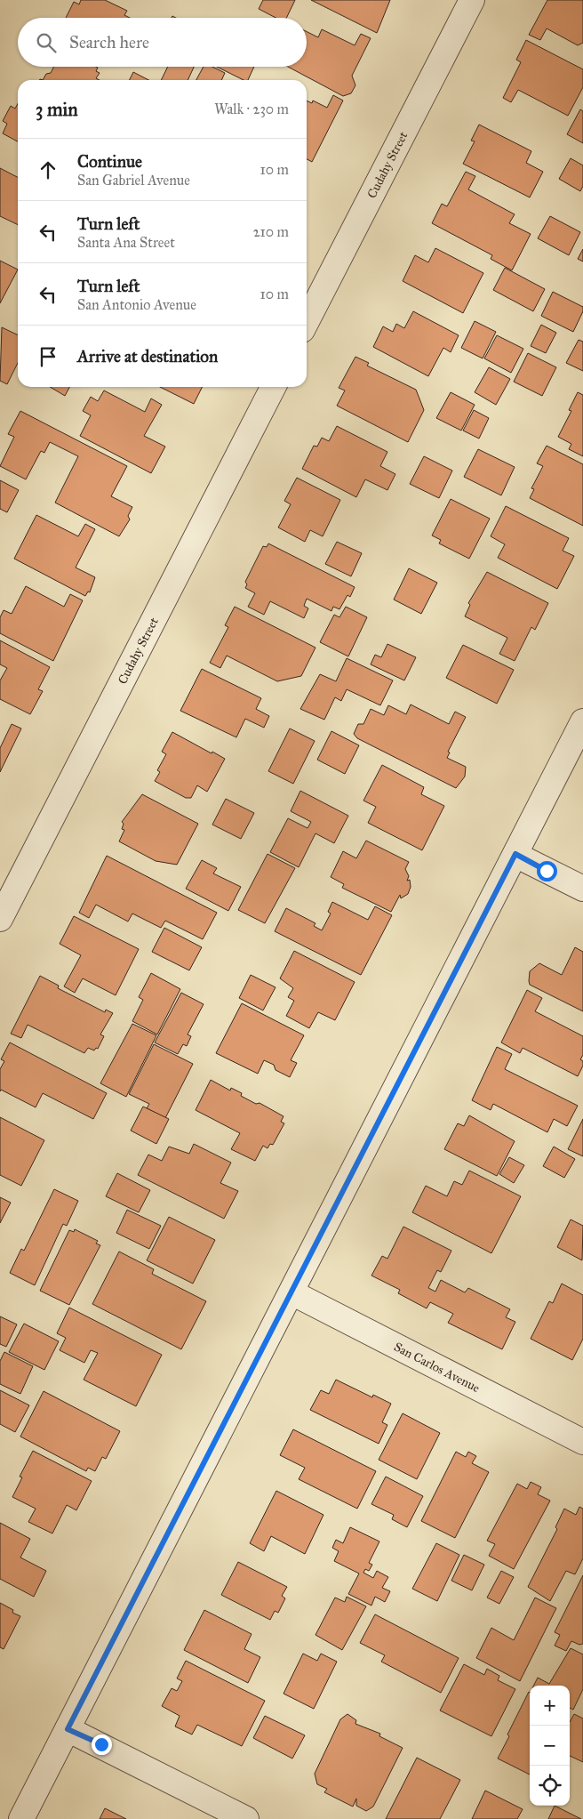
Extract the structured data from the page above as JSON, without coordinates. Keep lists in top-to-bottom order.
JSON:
{
  "streets": {
    "street": ["Cudahy Street", "San Carlos Avenue"]
  },
  "page": {
    "search": "Search here",
    "heading": ["3 min", "Walk · 230 m"],
    "list": [
      ["Continue", "San Gabriel Avenue", "10 m"],
      ["Turn left", "Santa Ana Street", "210 m"],
      ["Turn left", "San Antonio Avenue", "10 m"],
      "Arrive at destination"
    ],
    "map_buttons": ["+", "−"]
  }
}
